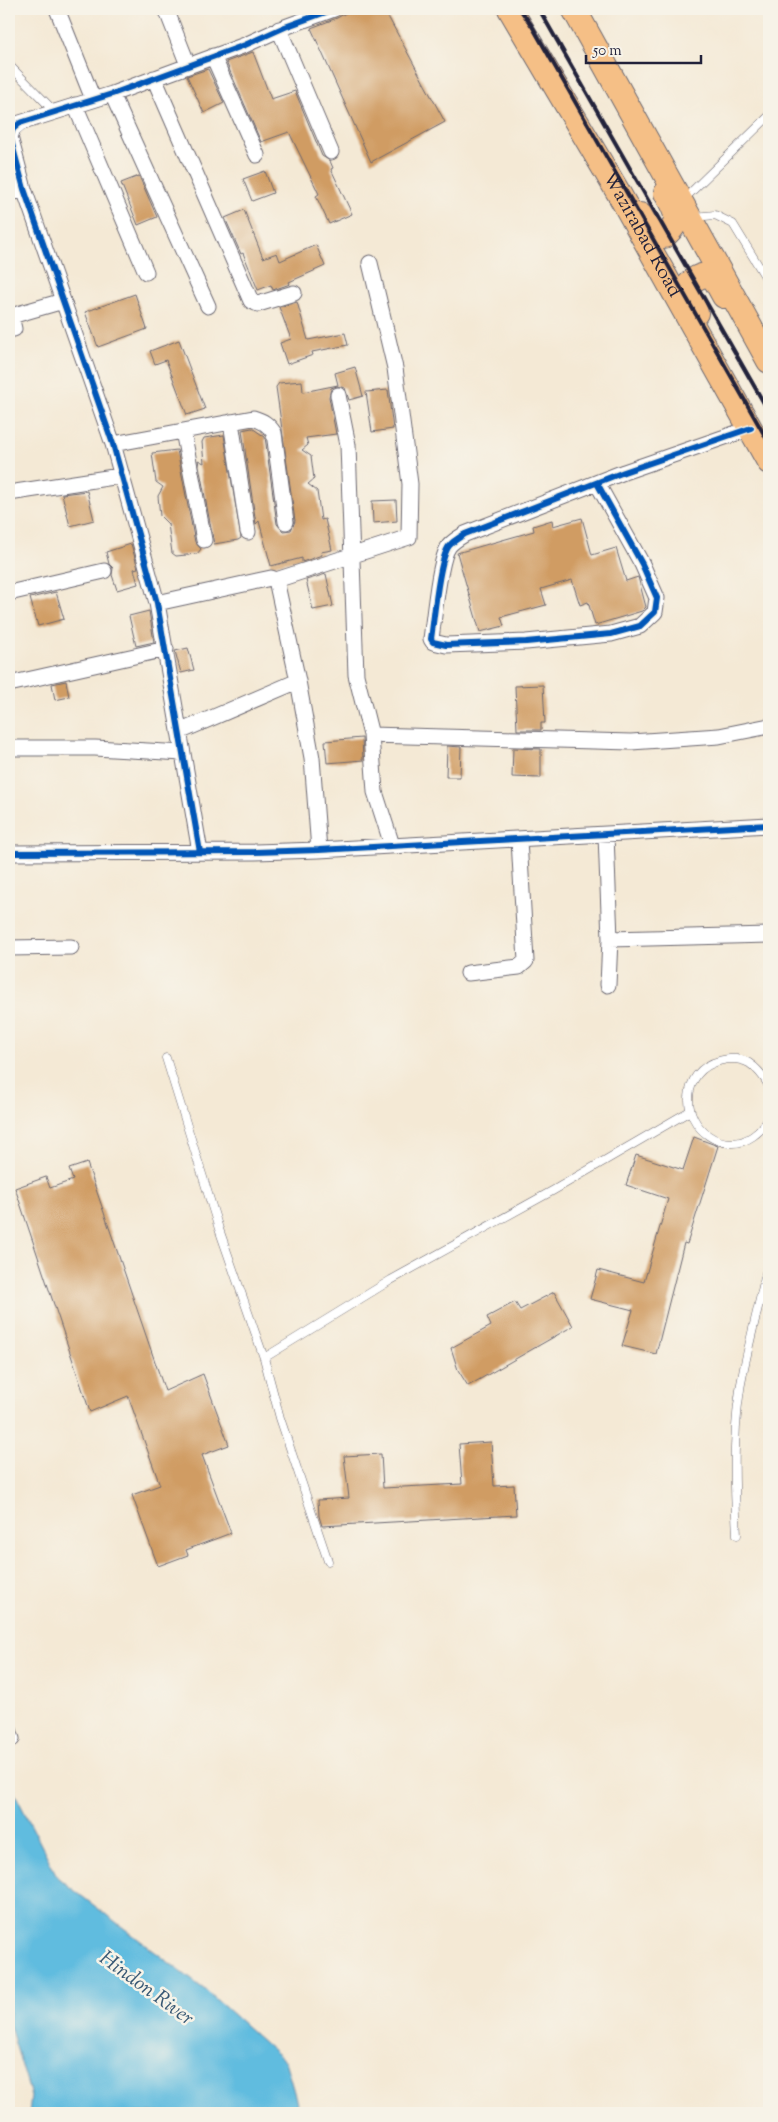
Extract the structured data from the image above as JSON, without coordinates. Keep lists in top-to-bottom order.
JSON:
{
  "streets": {
    "highway": ["Wazirabad Road"]
  },
  "water": ["Hindon River"],
  "scale_bar": "50 m"
}
